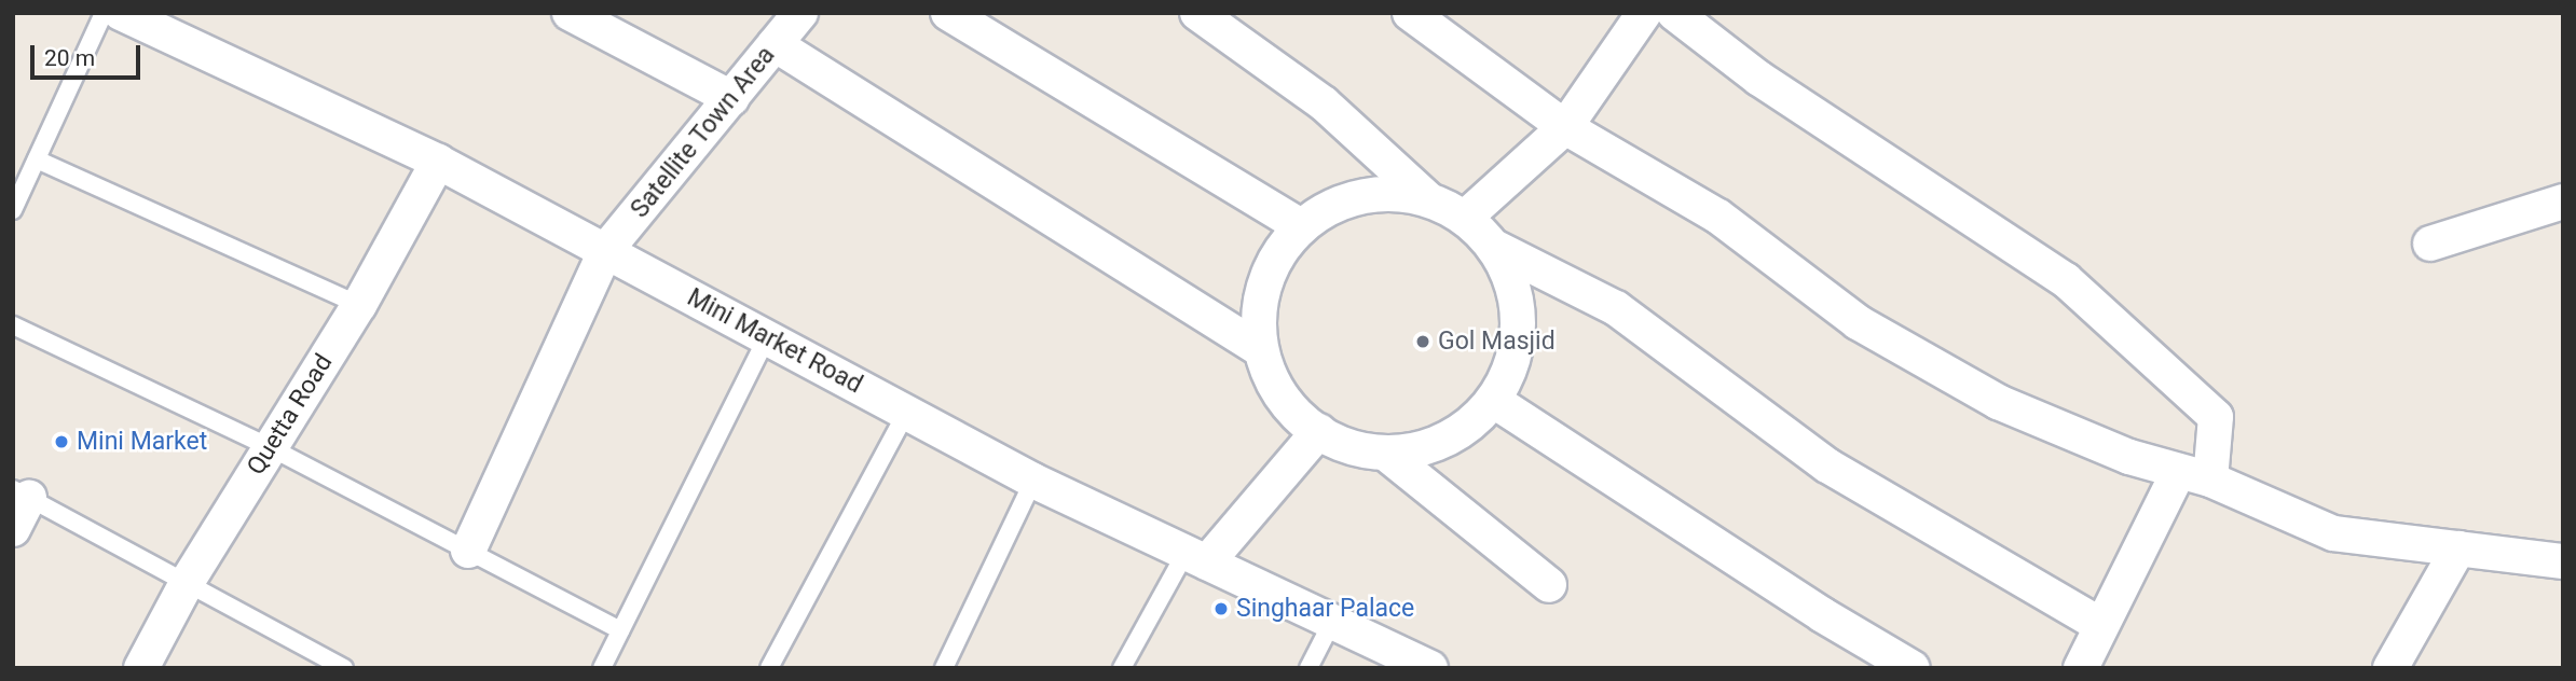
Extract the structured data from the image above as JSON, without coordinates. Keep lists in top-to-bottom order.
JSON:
{
  "streets": {
    "street": ["Satellite Town Area", "Mini Market Road", "Quetta Road"]
  },
  "crossings": [
    ["Satellite Town Area", "Mini Market Road"],
    ["Mini Market Road", "Quetta Road"]
  ],
  "places": ["Gol Masjid", "Mini Market", "Singhaar Palace"],
  "scale_bar": "20 m"
}
